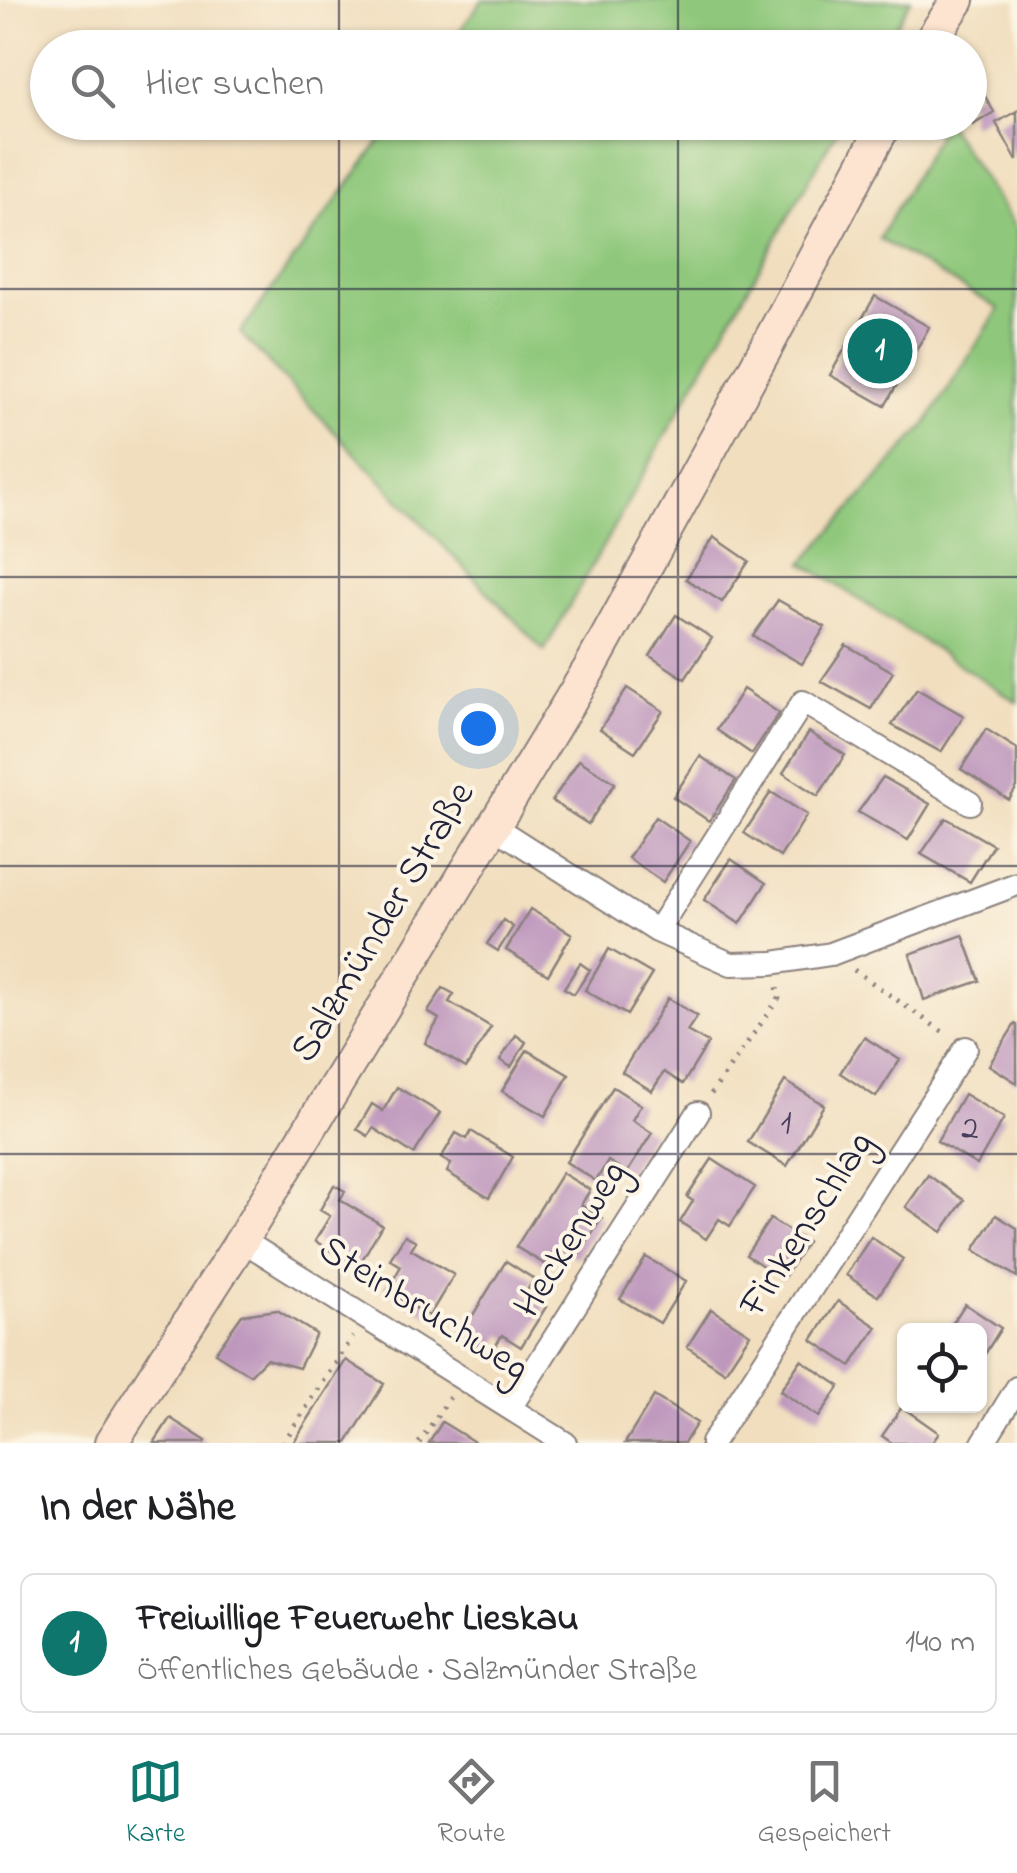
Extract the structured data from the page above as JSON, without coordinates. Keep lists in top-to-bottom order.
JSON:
{
  "streets": {
    "street": [
      "Salzmünder Straße",
      "Finkenschlag",
      "Heckenweg",
      "Steinbruchweg"
    ]
  },
  "crossings": [
    ["Salzmünder Straße", "Steinbruchweg"],
    ["Heckenweg", "Steinbruchweg"]
  ],
  "house_numbers": ["1", "2"],
  "page": {
    "search": "Hier suchen",
    "pins": "1",
    "heading": "In der Nähe",
    "list": [
      {
        "mark": "1",
        "name": "Freiwillige Feuerwehr Lieskau",
        "note": "Öffentliches Gebäude · Salzmünder Straße",
        "value": "140 m"
      }
    ],
    "nav": ["Karte", "Route", "Gespeichert"]
  }
}
